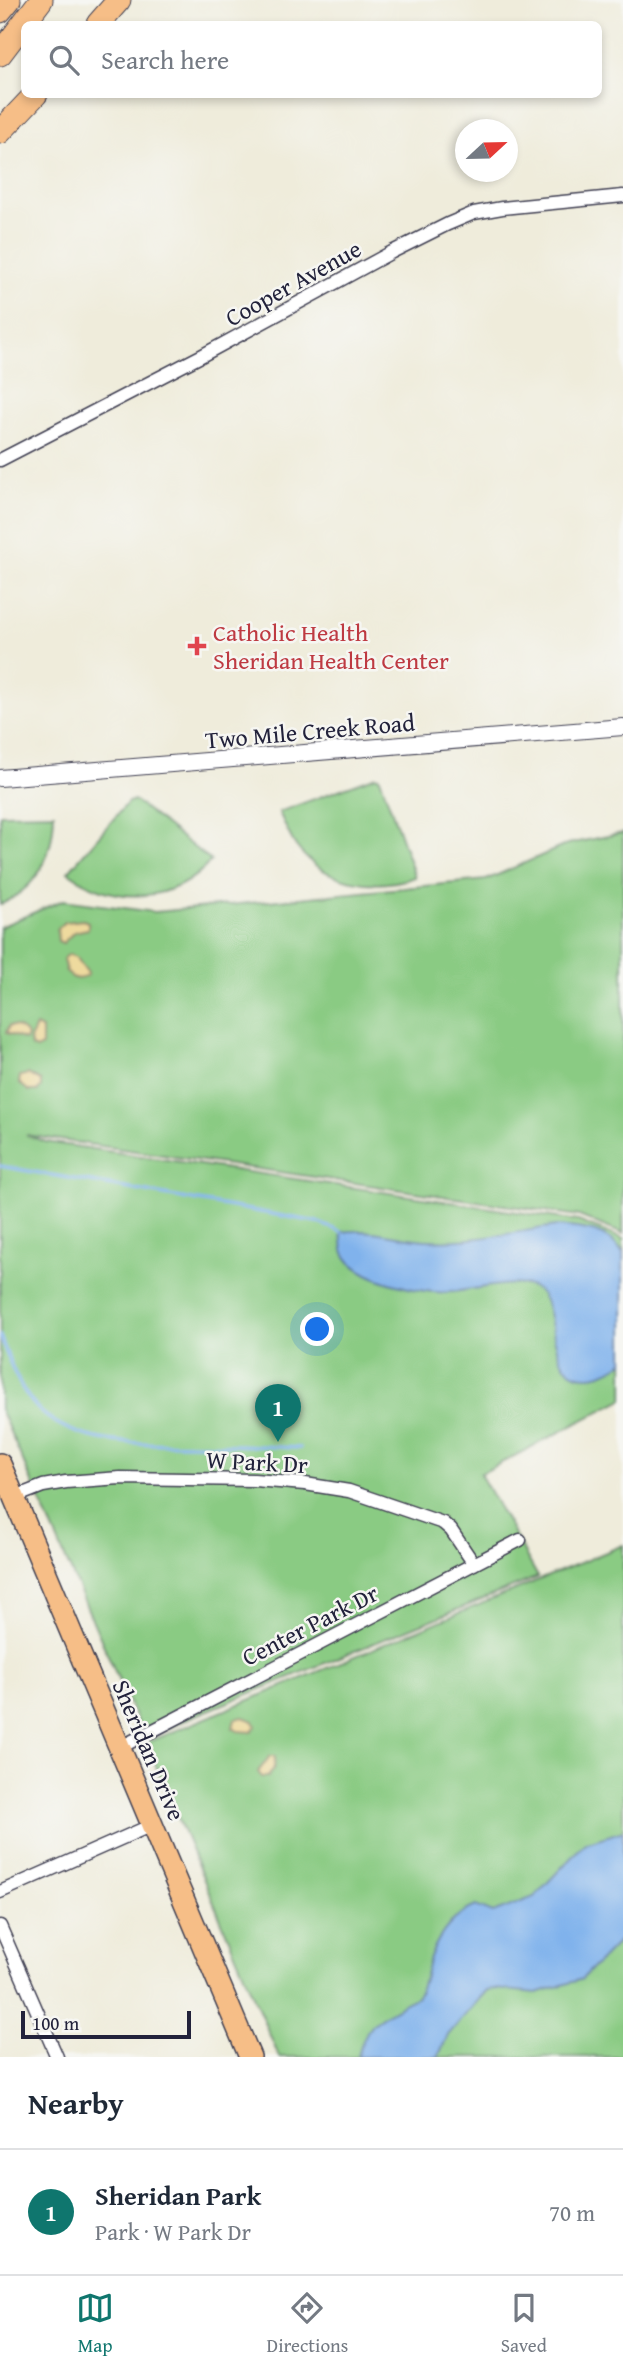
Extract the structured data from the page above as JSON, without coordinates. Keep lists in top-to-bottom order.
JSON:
{
  "streets": {
    "main road": ["Sheridan Drive"],
    "street": [
      "Cooper Avenue",
      "Two Mile Creek Road",
      "W Park Dr",
      "Center Park Dr"
    ]
  },
  "crossings": [
    ["W Park Dr", "Center Park Dr"],
    ["W Park Dr", "Sheridan Drive"],
    ["Center Park Dr", "Sheridan Drive"]
  ],
  "places": {
    "health": ["Catholic Health Sheridan Health Center"]
  },
  "scale_bar": "100 m",
  "north": "right",
  "page": {
    "search": "Search here",
    "pins": "1",
    "scale": "100 m",
    "heading": "Nearby",
    "list": [
      {
        "mark": "1",
        "name": "Sheridan Park",
        "note": "Park · W Park Dr",
        "value": "70 m"
      }
    ],
    "nav": ["Map", "Directions", "Saved"]
  }
}
